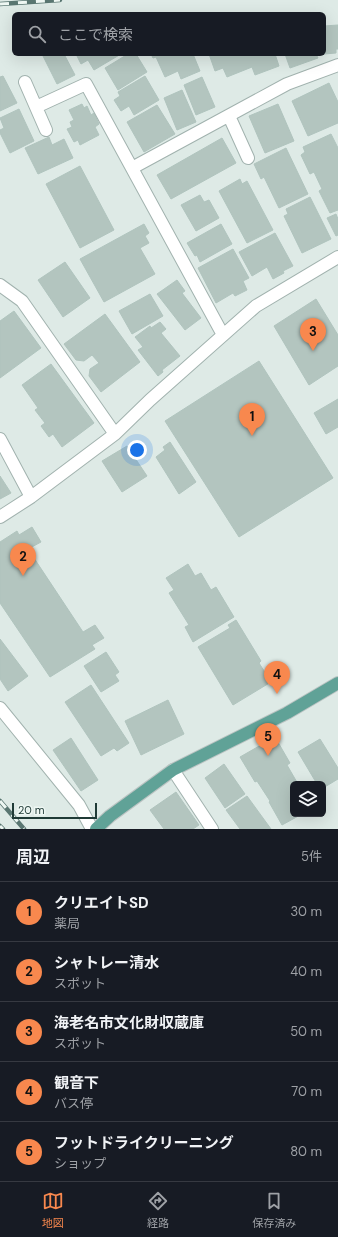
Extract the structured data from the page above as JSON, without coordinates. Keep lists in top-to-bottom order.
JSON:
{
  "scale_bar": "20 m",
  "page": {
    "search": "ここで検索",
    "pins": [
      "3",
      "1",
      "2",
      "4",
      "5"
    ],
    "scale": "20 m",
    "heading": ["周辺", "5件"],
    "list": [
      {
        "mark": "1",
        "name": "クリエイトSD",
        "note": "薬局",
        "value": "30 m"
      },
      {
        "mark": "2",
        "name": "シャトレー清水",
        "note": "スポット",
        "value": "40 m"
      },
      {
        "mark": "3",
        "name": "海老名市文化財収蔵庫",
        "note": "スポット",
        "value": "50 m"
      },
      {
        "mark": "4",
        "name": "観音下",
        "note": "バス停",
        "value": "70 m"
      },
      {
        "mark": "5",
        "name": "フットドライクリーニング",
        "note": "ショップ",
        "value": "80 m"
      }
    ],
    "nav": ["地図", "経路", "保存済み"]
  }
}
